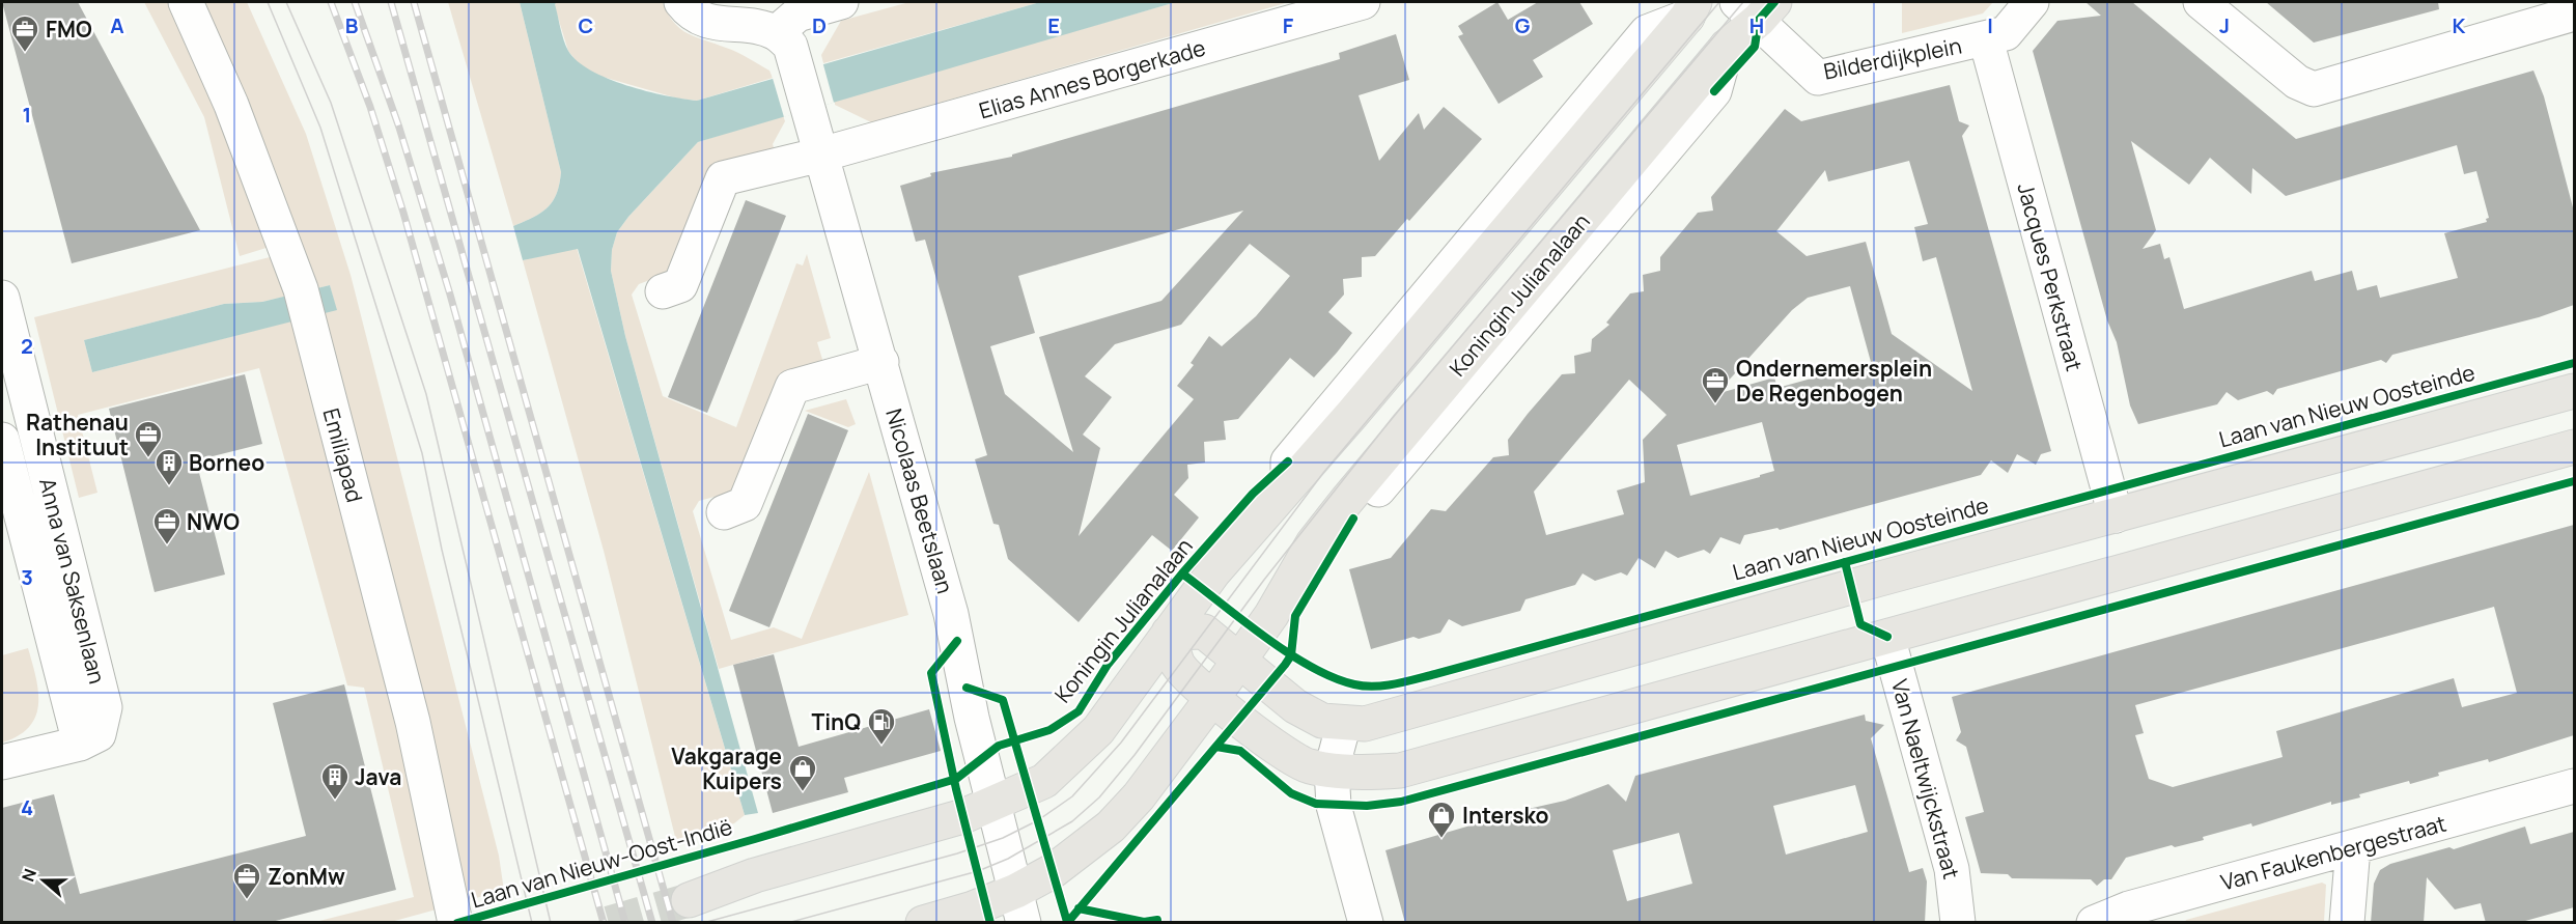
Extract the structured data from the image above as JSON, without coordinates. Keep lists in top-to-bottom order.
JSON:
{
  "streets": {
    "main road": ["Koningin Julianalaan", "Laan van Nieuw Oosteinde"],
    "street": [
      "Bilderdijkplein",
      "Elias Annes Borgerkade",
      "Jacques Perkstraat",
      "Emiliapad",
      "Nicolaas Beetslaan",
      "Anna van Saksenlaan",
      "Van Naeltwijckstraat",
      "Van Faukenbergestraat"
    ],
    "cycle path": ["Laan van Nieuw-Oost-Indië"]
  },
  "crossings": [
    ["Bilderdijkplein", "Jacques Perkstraat"],
    ["Bilderdijkplein", "Koningin Julianalaan"],
    ["Elias Annes Borgerkade", "Nicolaas Beetslaan"],
    ["Jacques Perkstraat", "Laan van Nieuw Oosteinde"],
    ["Koningin Julianalaan", "Laan van Nieuw Oosteinde"],
    ["Koningin Julianalaan", "Nicolaas Beetslaan"]
  ],
  "places": {
    "office": [
      "FMO",
      "Ondernemersplein De Regenbogen",
      "Rathenau Instituut",
      "NWO",
      "ZonMw"
    ],
    "building": ["Borneo", "Java"],
    "fuel station": ["TinQ"],
    "shop": ["Vakgarage Kuipers", "Intersko"]
  },
  "north": "left",
  "grid": {
    "columns": [
      "A",
      "B",
      "C",
      "D",
      "E",
      "F",
      "G",
      "H",
      "I",
      "J",
      "K"
    ],
    "rows": [
      "1",
      "2",
      "3",
      "4"
    ]
  }
}
